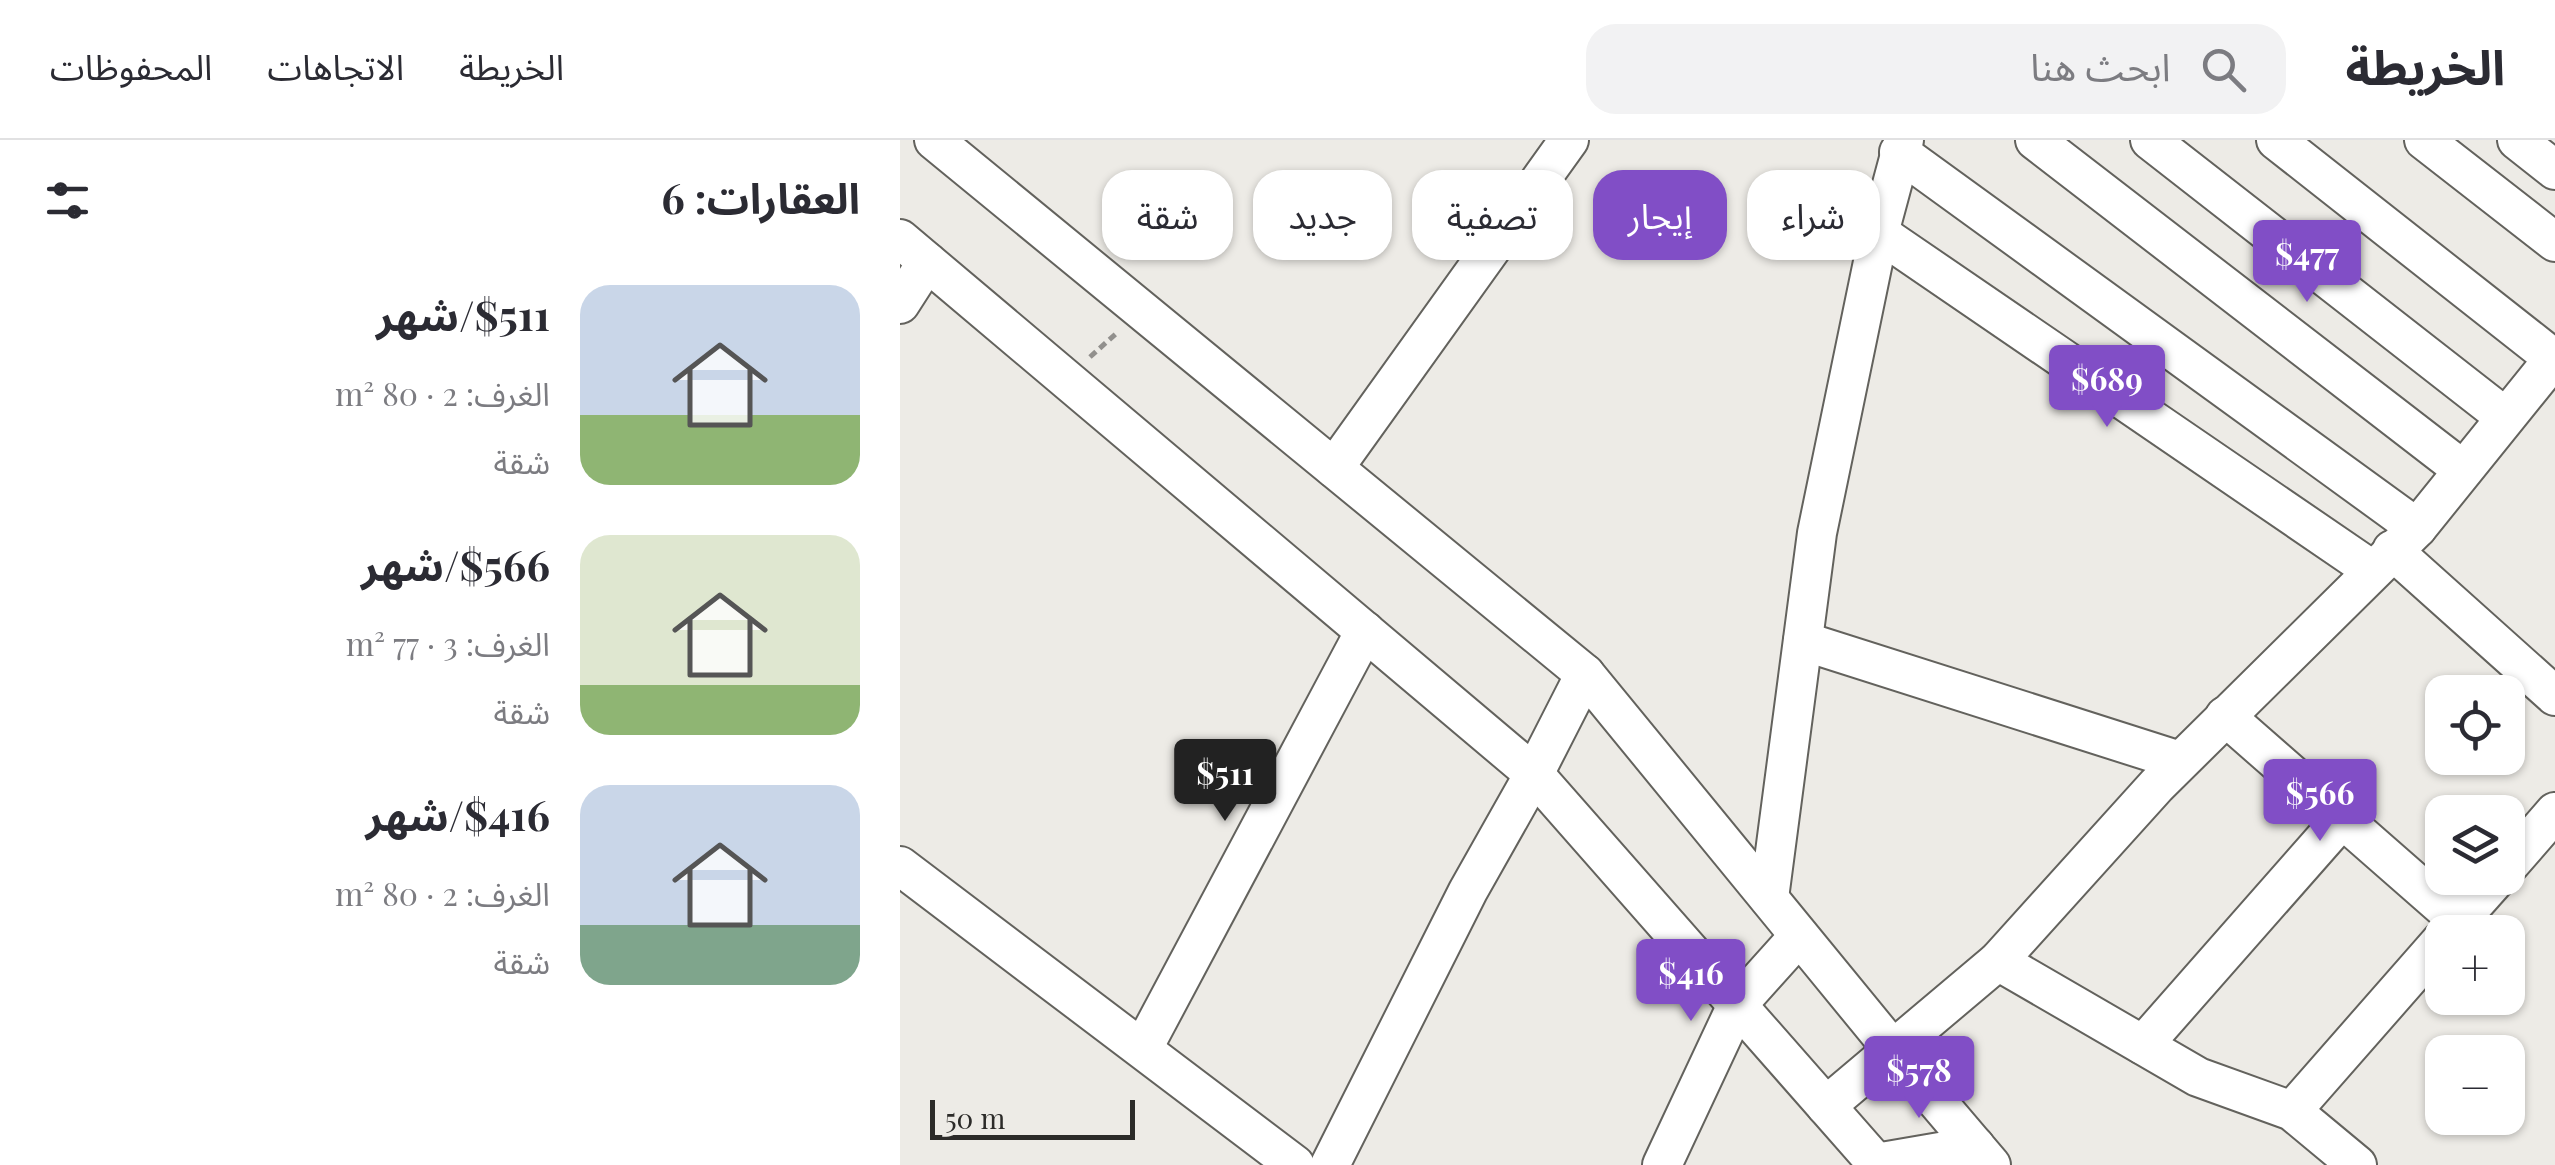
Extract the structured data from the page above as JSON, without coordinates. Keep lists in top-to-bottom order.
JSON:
{
  "scale_bar": "50 m",
  "page": {
    "header": "الخريطة",
    "search": "ابحث هنا",
    "nav": ["الخريطة", "الاتجاهات", "المحفوظات"],
    "heading": "العقارات: 6",
    "chip": [
      "شراء",
      "إيجار",
      "تصفية",
      "جديد",
      "شقة"
    ],
    "price": [
      "$477",
      "$689",
      "$511",
      "$566",
      "$416",
      "$578"
    ],
    "list": [
      {
        "name": "$511/شهر",
        "note": "الغرف: 2 · 80 m² · شقة"
      },
      {
        "name": "$566/شهر",
        "note": "الغرف: 3 · 77 m² · شقة"
      },
      {
        "name": "$416/شهر",
        "note": "الغرف: 2 · 80 m² · شقة"
      }
    ],
    "map_buttons": ["+", "−"],
    "scale": "50 m"
  }
}
